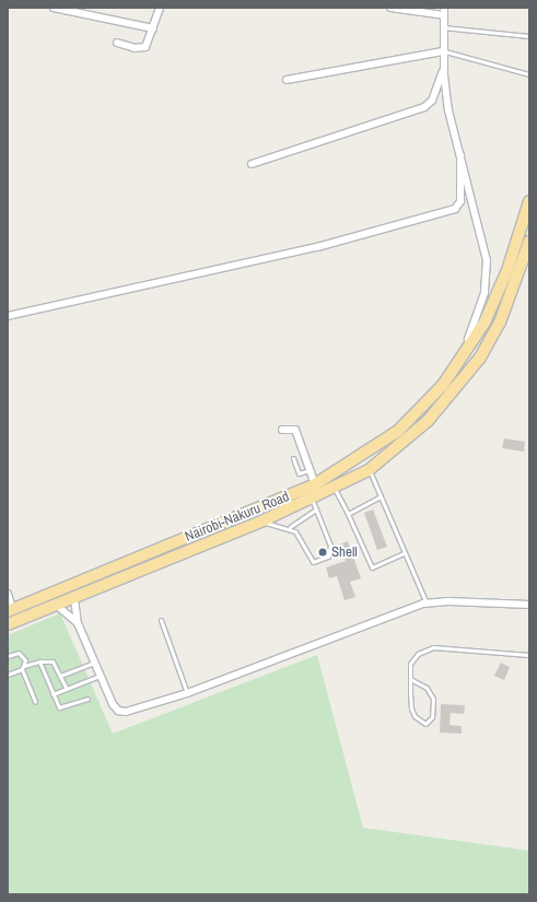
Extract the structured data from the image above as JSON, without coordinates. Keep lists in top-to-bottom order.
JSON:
{
  "streets": {
    "highway": ["Nairobi-Nakuru Road"]
  },
  "places": ["Shell"]
}
